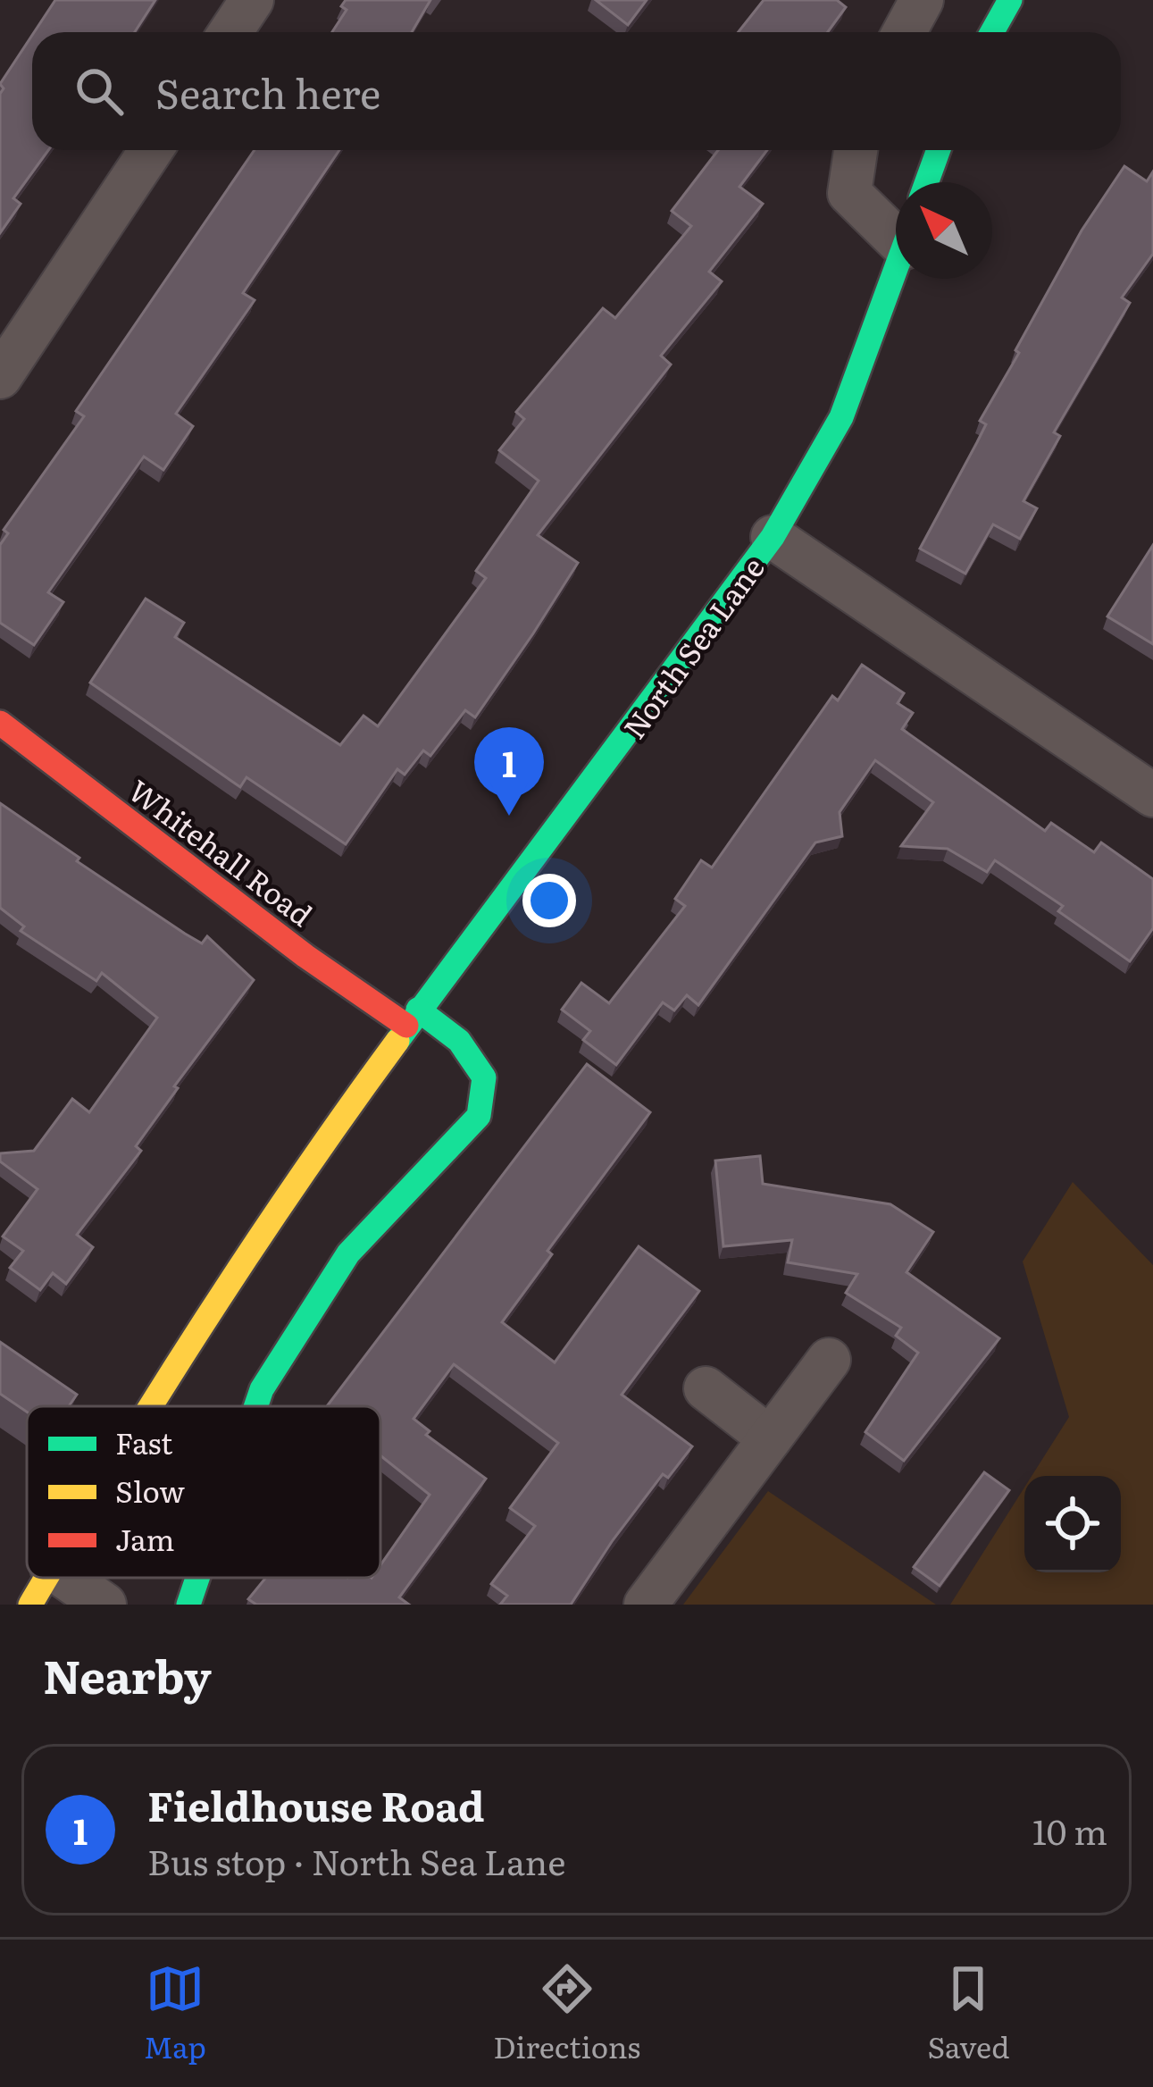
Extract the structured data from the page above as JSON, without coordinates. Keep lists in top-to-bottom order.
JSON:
{
  "streets": {
    "street": ["North Sea Lane", "Whitehall Road"]
  },
  "crossings": [
    ["North Sea Lane", "Whitehall Road"]
  ],
  "legend": ["Fast", "Slow", "Jam"],
  "north": "top left",
  "page": {
    "search": "Search here",
    "pins": "1",
    "heading": "Nearby",
    "list": [
      {
        "mark": "1",
        "name": "Fieldhouse Road",
        "note": "Bus stop · North Sea Lane",
        "value": "10 m"
      }
    ],
    "nav": ["Map", "Directions", "Saved"]
  }
}
